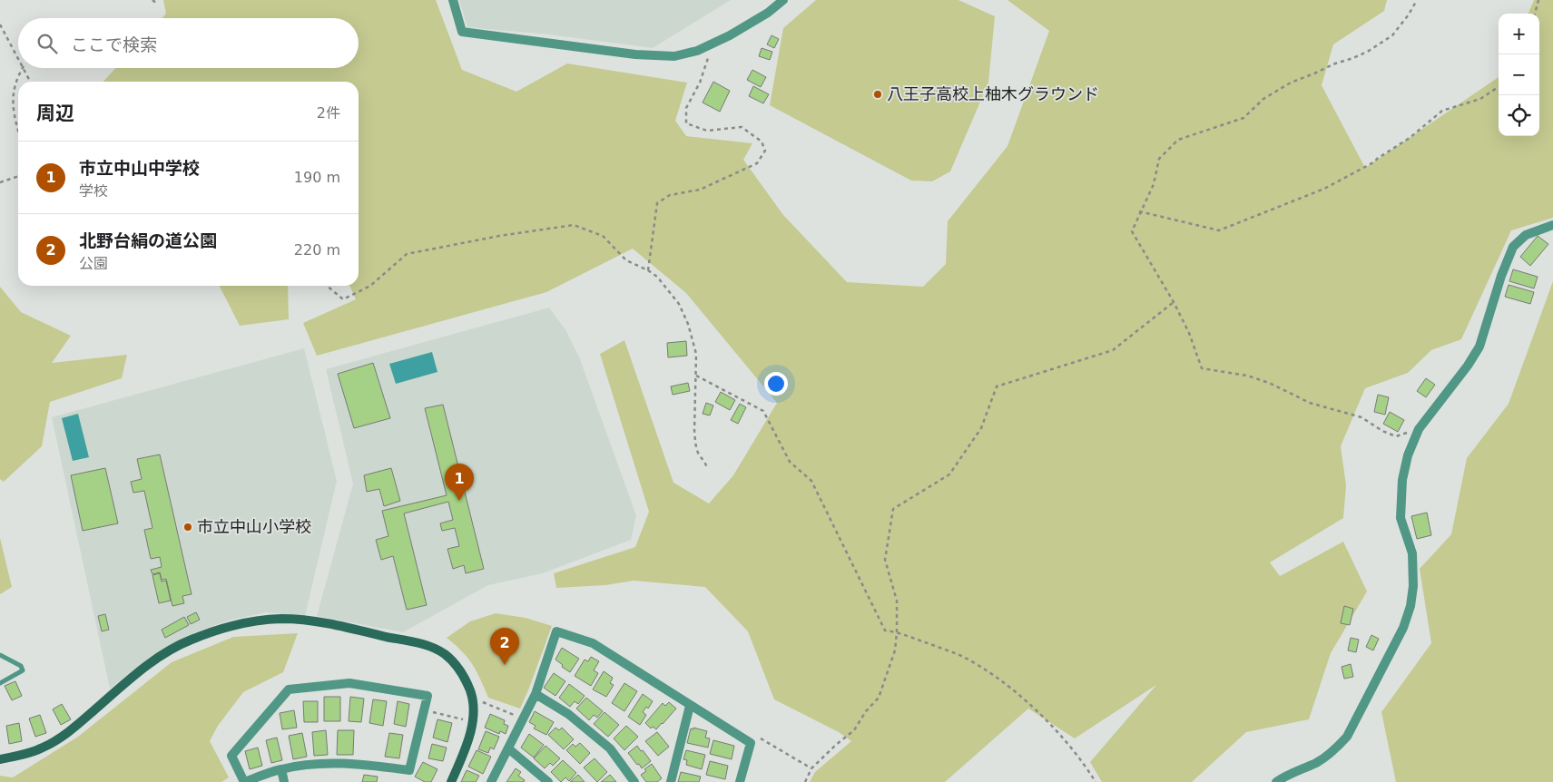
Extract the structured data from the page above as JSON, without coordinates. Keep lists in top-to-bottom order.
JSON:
{
  "places": ["八王子高校上柚木グラウンド", "市立中山小学校"],
  "page": {
    "map_buttons": ["+", "−"],
    "search": "ここで検索",
    "heading": ["周辺", "2件"],
    "list": [
      {
        "mark": "1",
        "name": "市立中山中学校",
        "note": "学校",
        "value": "190 m"
      },
      {
        "mark": "2",
        "name": "北野台絹の道公園",
        "note": "公園",
        "value": "220 m"
      }
    ],
    "pins": ["1", "2"]
  }
}
